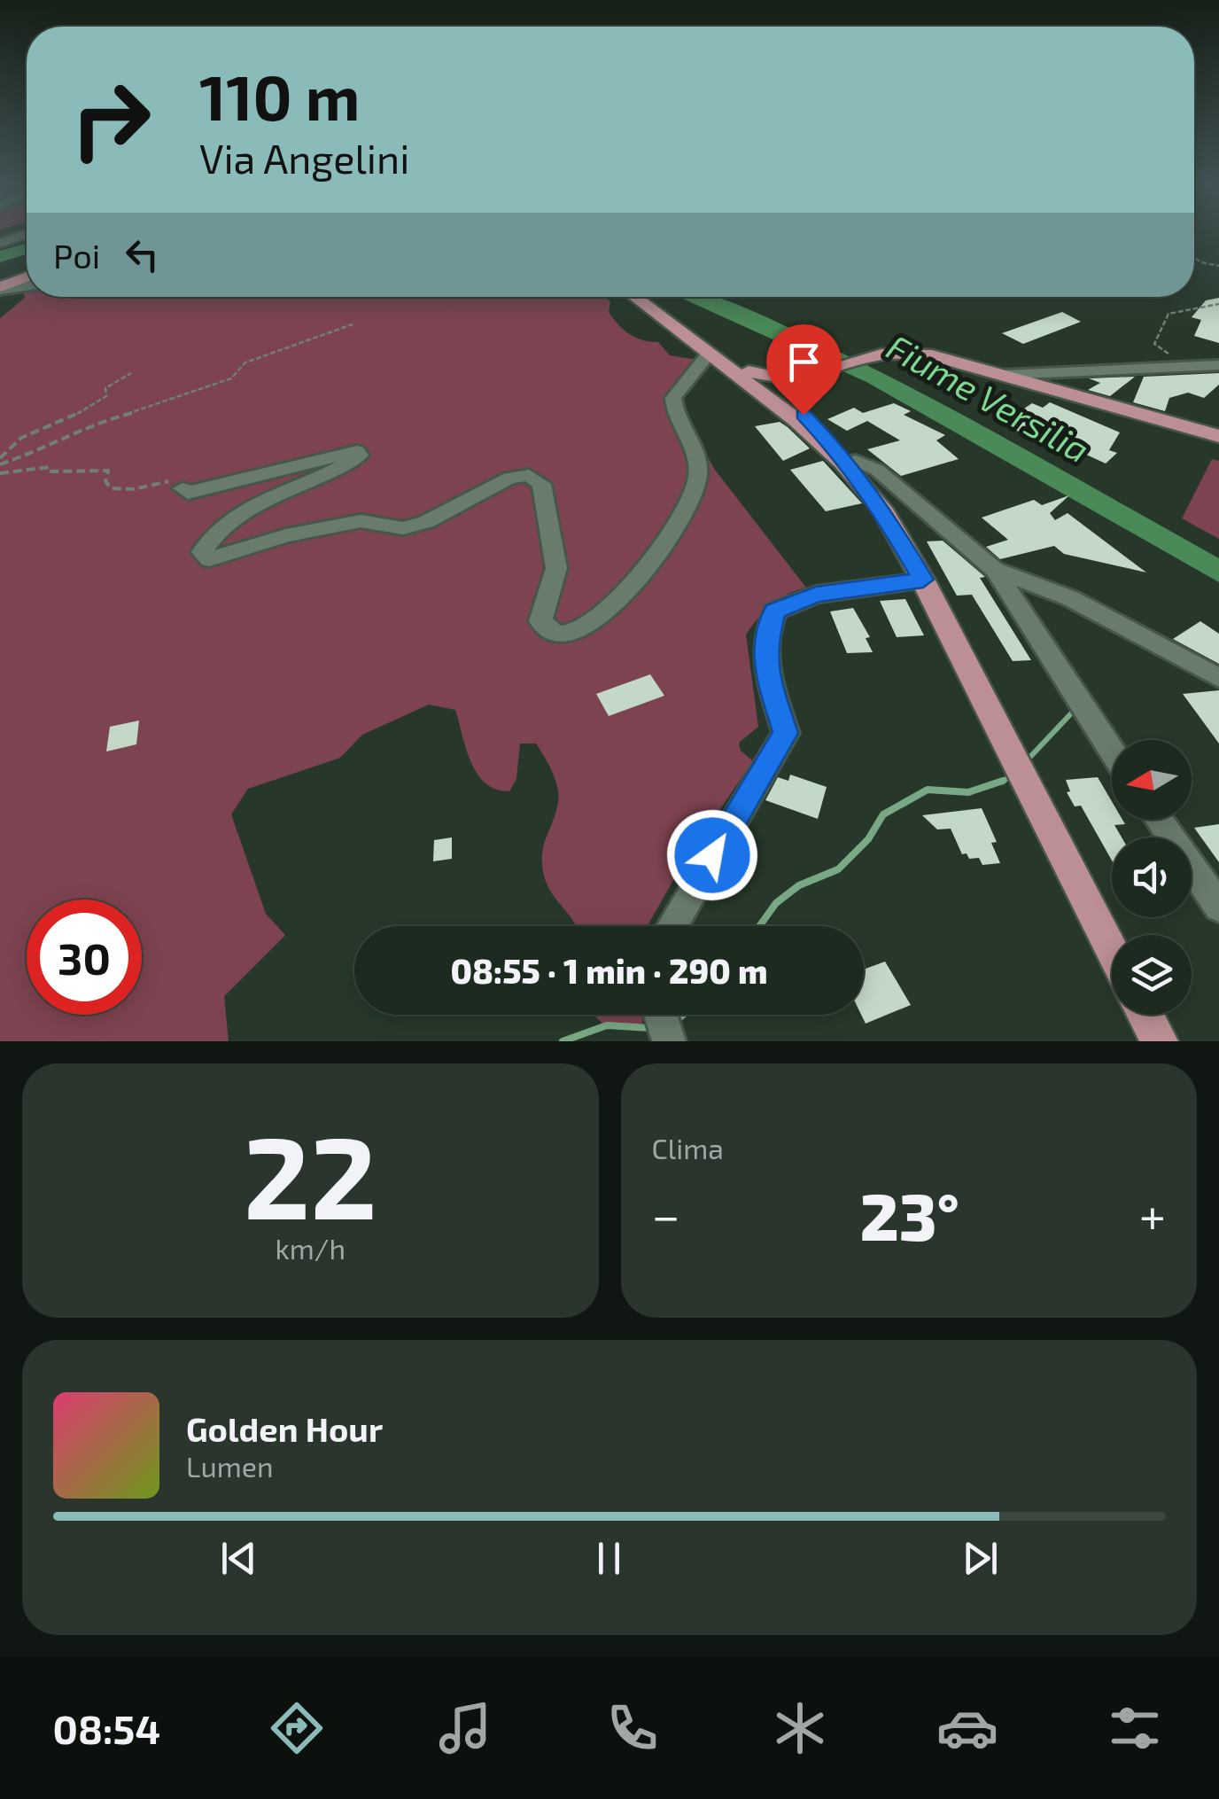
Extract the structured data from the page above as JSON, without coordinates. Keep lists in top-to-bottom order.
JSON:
{
  "water": ["Fiume Versilia"],
  "north": "left",
  "page": {
    "turn": ["110 m", "Via Angelini"],
    "then": "Poi",
    "limit": "30",
    "trip": "08:55 · 1 min · 290 m",
    "tile": [
      ["22", "km/h"],
      "Clima"
    ],
    "heat": ["−", "23°", "+"],
    "song": ["Golden Hour", "Lumen"],
    "tabs": "08:54"
  }
}
